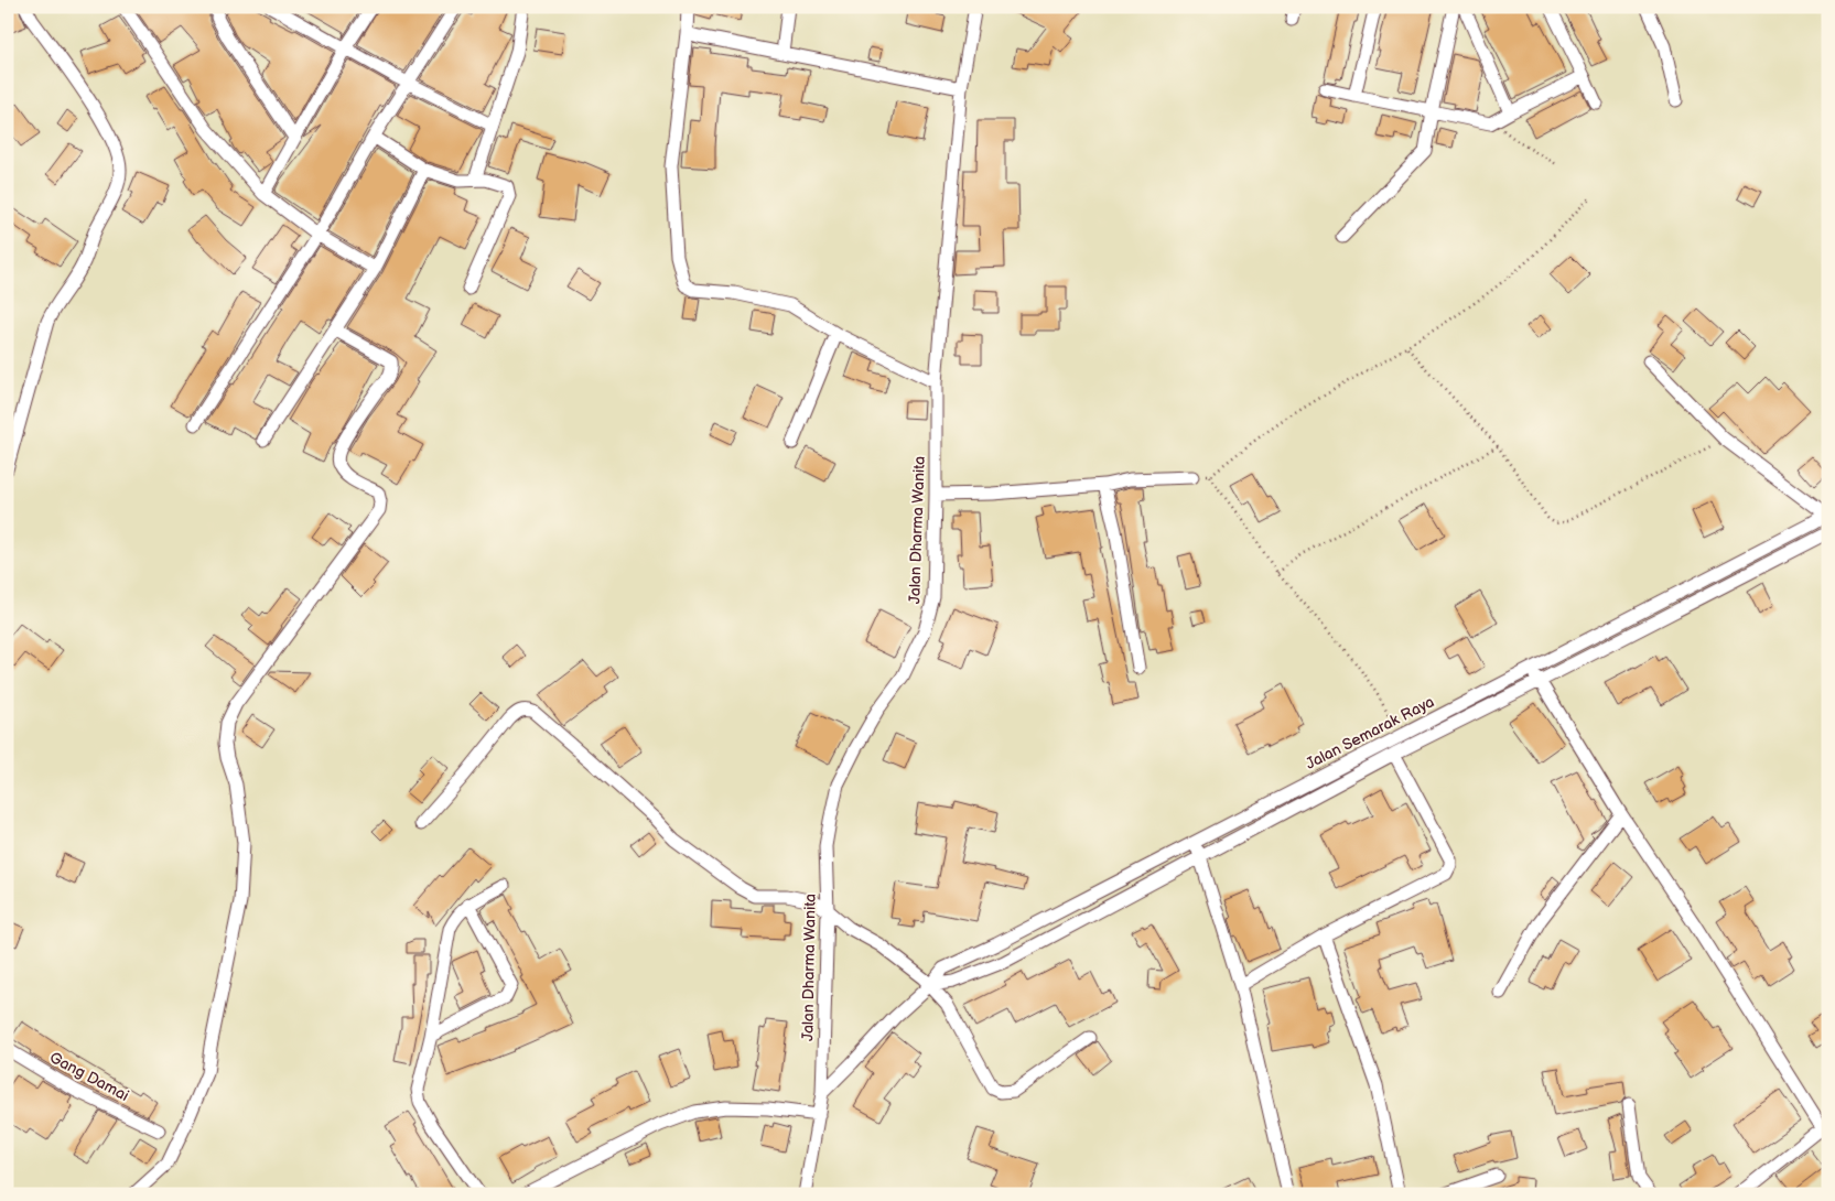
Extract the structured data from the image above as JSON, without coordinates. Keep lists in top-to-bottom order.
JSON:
{
  "streets": {
    "street": ["Jalan Dharma Wanita", "Jalan Semarak Raya", "Gang Damai"]
  },
  "crossings": [
    ["Jalan Dharma Wanita", "Jalan Semarak Raya"]
  ]
}
